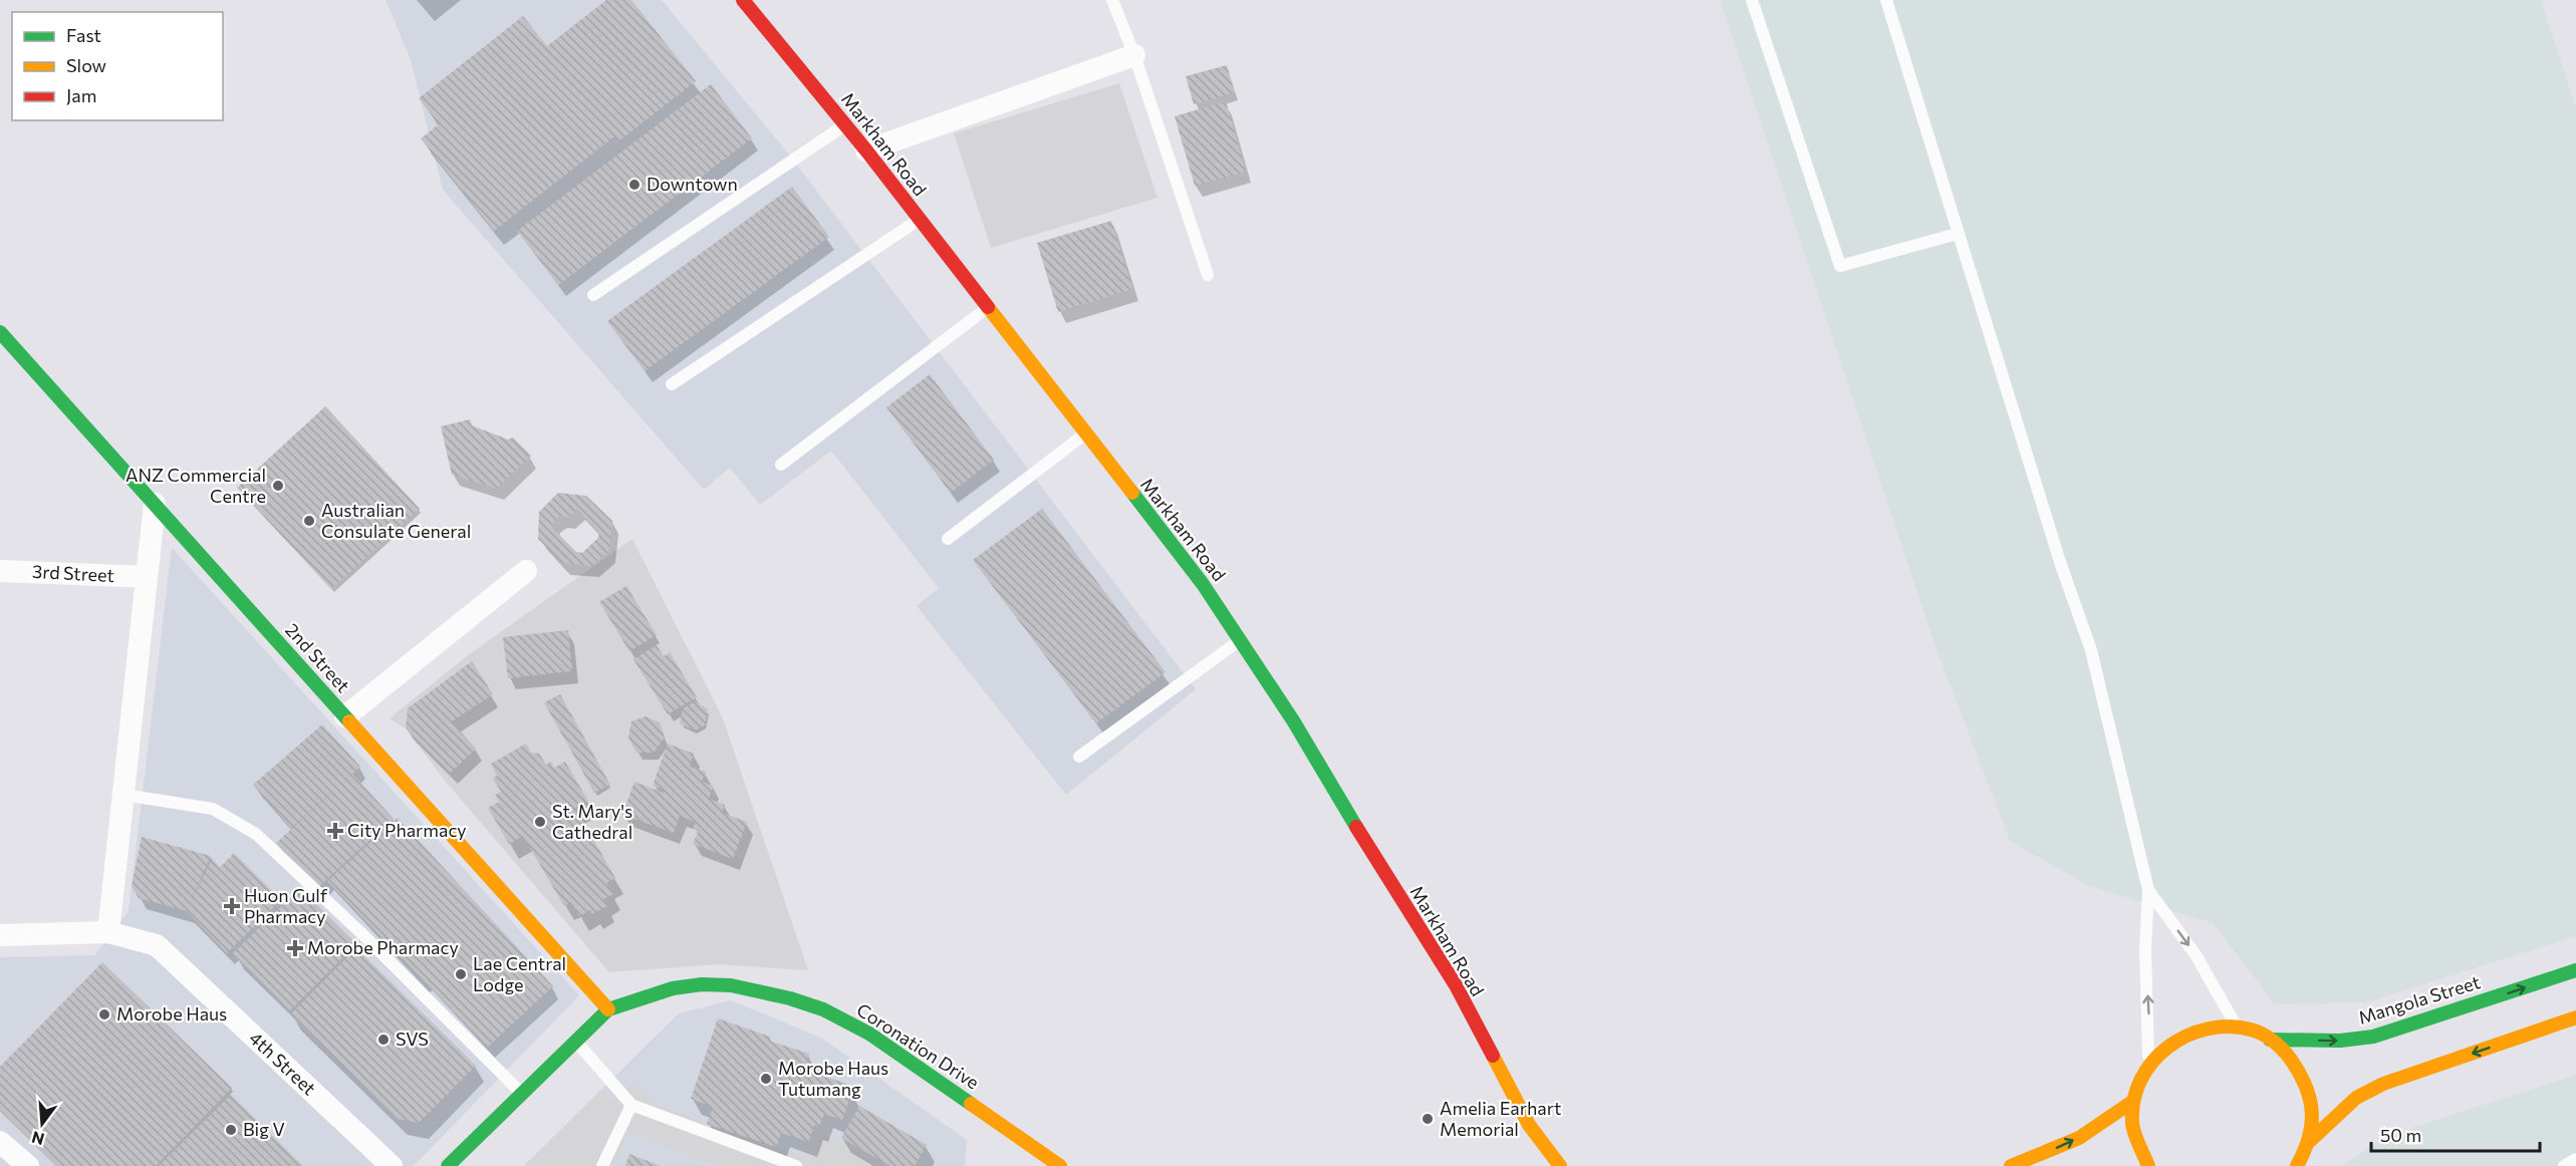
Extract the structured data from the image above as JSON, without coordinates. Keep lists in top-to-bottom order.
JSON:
{
  "streets": {
    "main road": [
      "Markham Road",
      "2nd Street",
      "Mangola Street",
      "Coronation Drive"
    ],
    "street": ["3rd Street", "4th Street"]
  },
  "crossings": [
    ["2nd Street", "Coronation Drive"]
  ],
  "places": {
    "other": [
      "Downtown",
      "ANZ Commercial Centre",
      "Australian Consulate General",
      "St. Mary's Cathedral",
      "Lae Central Lodge",
      "Morobe Haus",
      "SVS",
      "Morobe Haus Tutumang",
      "Amelia Earhart Memorial",
      "Big V"
    ],
    "health": ["City Pharmacy", "Huon Gulf Pharmacy", "Morobe Pharmacy"]
  },
  "legend": ["Fast", "Slow", "Jam"],
  "scale_bar": "50 m",
  "north": "bottom"
}
